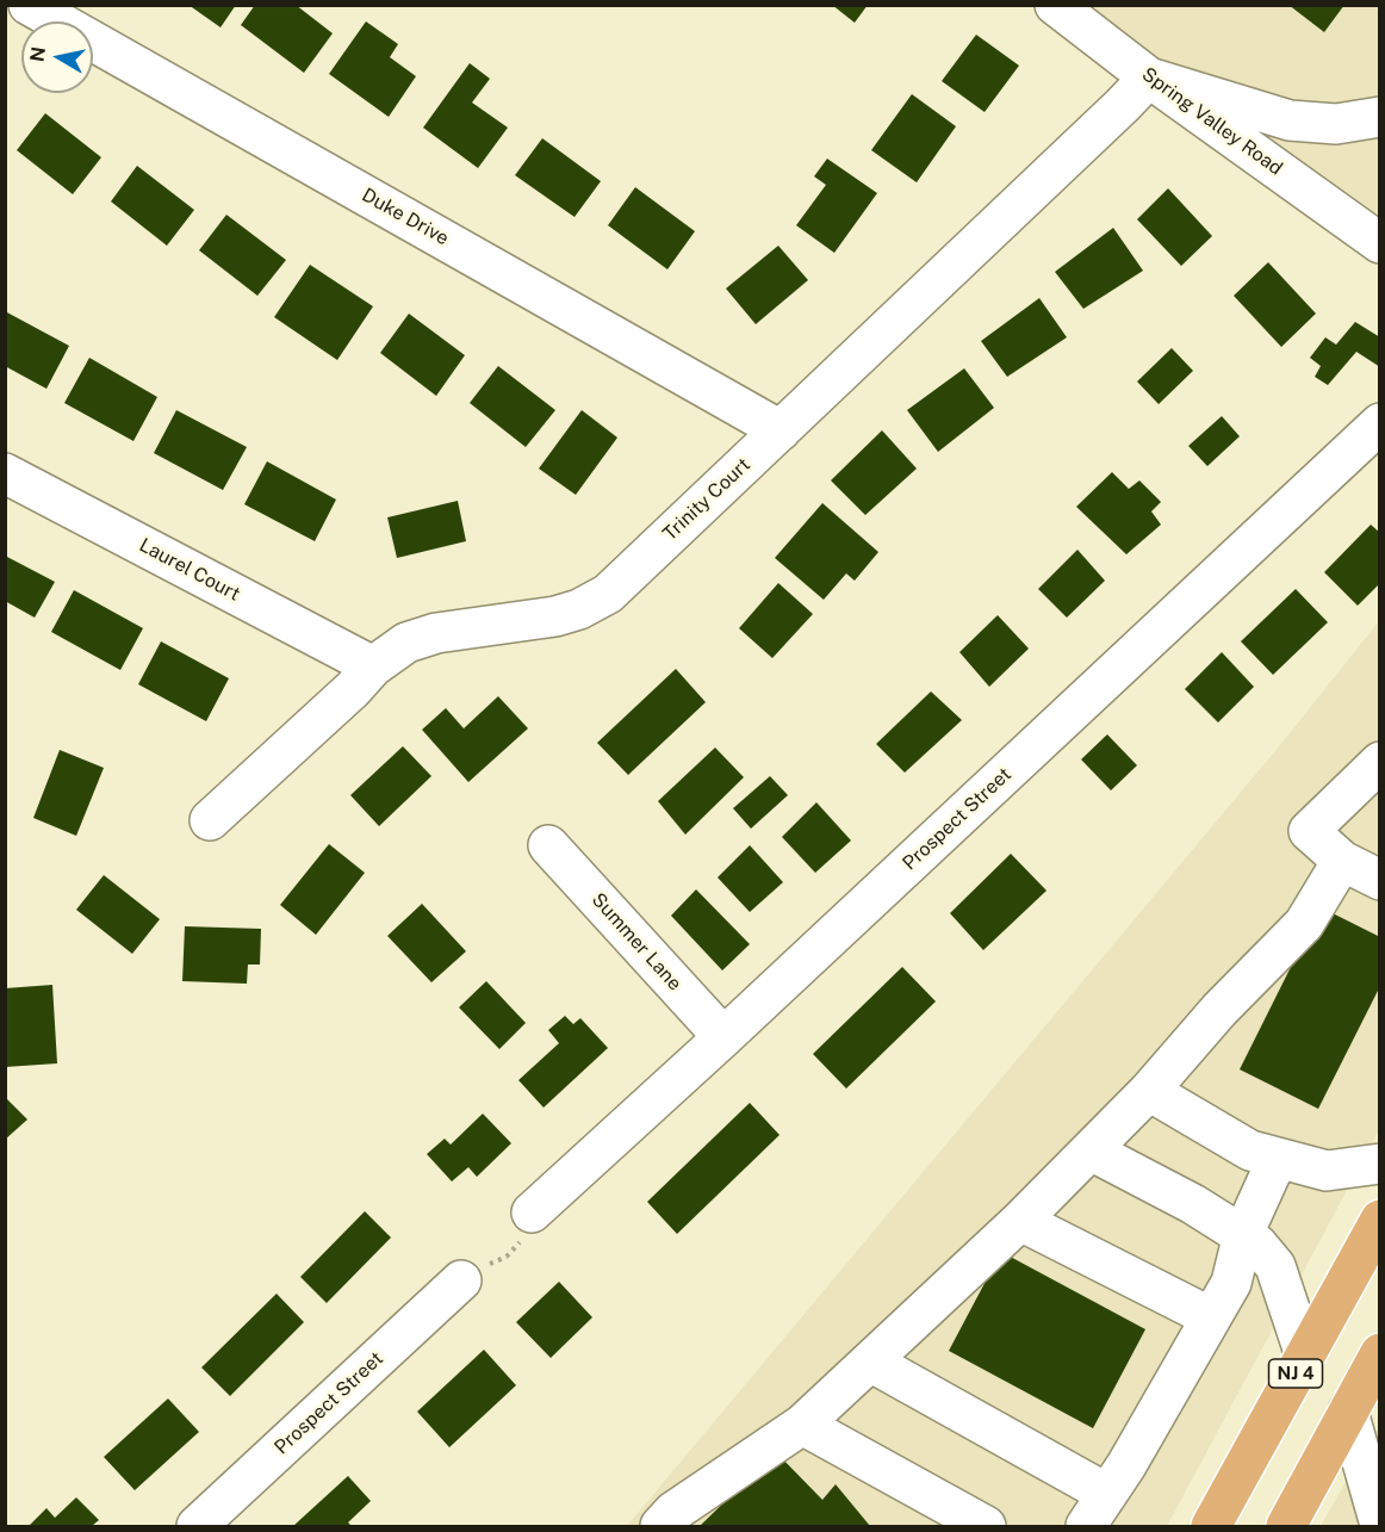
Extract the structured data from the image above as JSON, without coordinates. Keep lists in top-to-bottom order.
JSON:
{
  "streets": {
    "highway": ["NJ 4"],
    "street": [
      "Spring Valley Road",
      "Duke Drive",
      "Trinity Court",
      "Laurel Court",
      "Prospect Street",
      "Summer Lane"
    ]
  },
  "crossings": [
    ["Spring Valley Road", "Trinity Court"],
    ["Duke Drive", "Trinity Court"],
    ["Trinity Court", "Laurel Court"],
    ["Prospect Street", "Summer Lane"]
  ],
  "north": "left"
}
